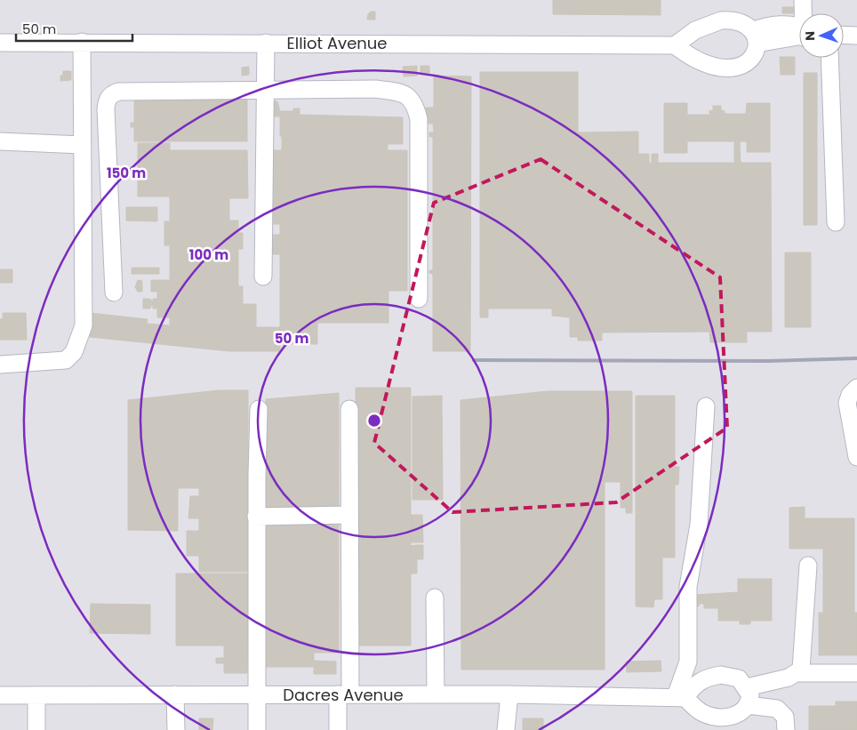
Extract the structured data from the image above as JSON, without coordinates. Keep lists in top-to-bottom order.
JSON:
{
  "streets": {
    "street": ["Elliot Avenue", "Dacres Avenue"]
  },
  "scale_bar": "50 m",
  "north": "left",
  "rings": ["150 m", "100 m", "50 m"]
}
